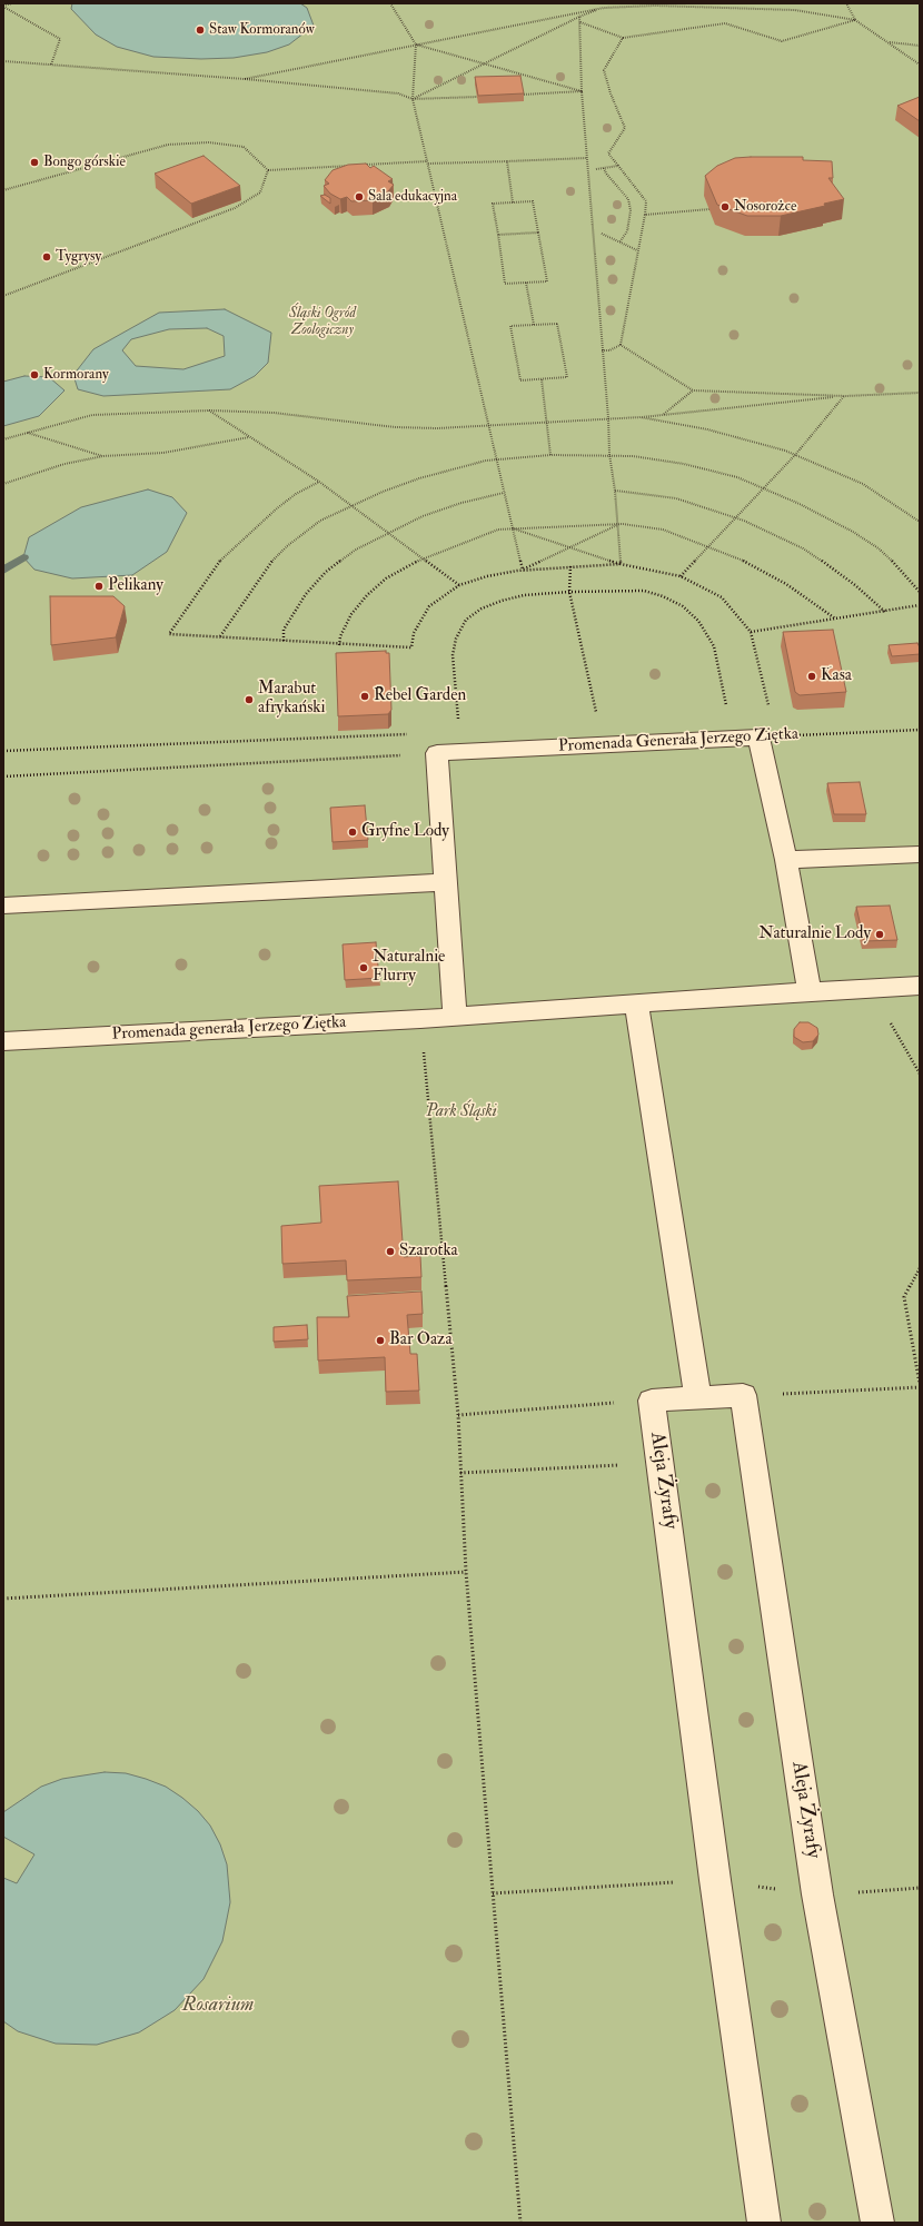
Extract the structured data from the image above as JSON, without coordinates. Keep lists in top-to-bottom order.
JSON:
{
  "streets": {
    "street": ["Promenada Generała Jerzego Ziętka", "Promenada generała Jerzego Ziętka", "Aleja Żyrafy"]
  },
  "parks": ["Śląski Ogród Zoologiczny", "Park Śląski", "Rosarium"],
  "places": [
    "Staw Kormoranów",
    "Bongo górskie",
    "Sala edukacyjna",
    "Nosorożce",
    "Tygrysy",
    "Kormorany",
    "Pelikany",
    "Kasa",
    "Rebel Garden",
    "Marabut afrykański",
    "Gryfne Lody",
    "Naturalnie Lody",
    "Naturalnie Flurry",
    "Szarotka",
    "Bar Oaza"
  ]
}
